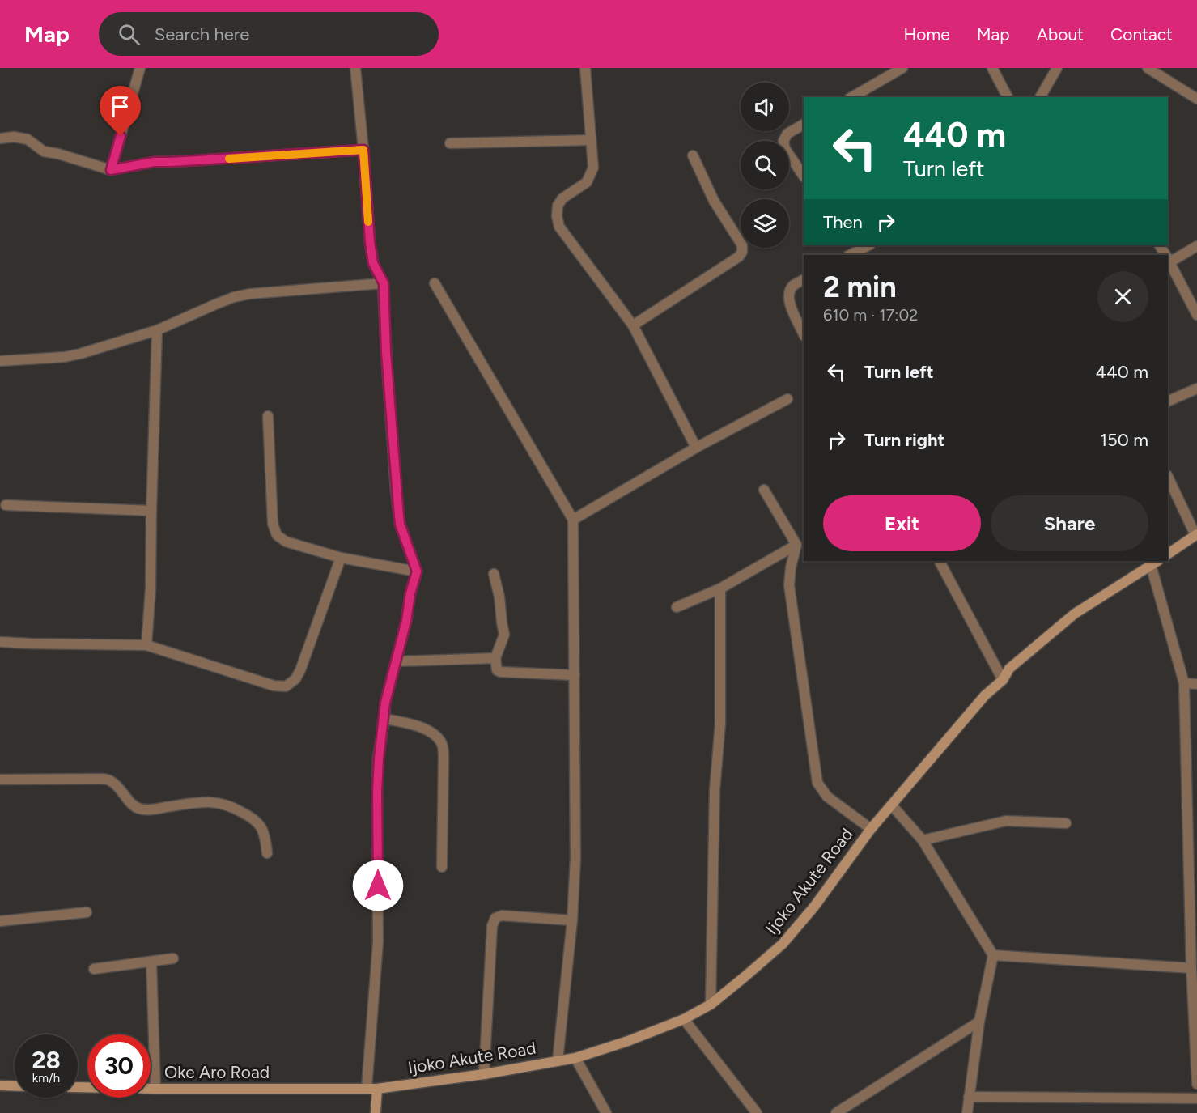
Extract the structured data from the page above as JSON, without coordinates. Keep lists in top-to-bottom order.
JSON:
{
  "streets": {
    "main road": ["Ijoko Akute Road", "Oke Aro Road"]
  },
  "crossings": [
    ["Ijoko Akute Road", "Oke Aro Road"]
  ],
  "page": {
    "header": "Map",
    "search": "Search here",
    "nav": [
      "Home",
      "Map",
      "About",
      "Contact"
    ],
    "turn": ["440 m", "Turn left"],
    "then": "Then",
    "heading": ["2 min", "610 m · 17:02"],
    "list": [
      {
        "name": "Turn left",
        "value": "440 m"
      },
      {
        "name": "Turn right",
        "value": "150 m"
      }
    ],
    "buttons": ["Exit", "Share"],
    "speed": "28 km/h",
    "limit": "30"
  }
}
